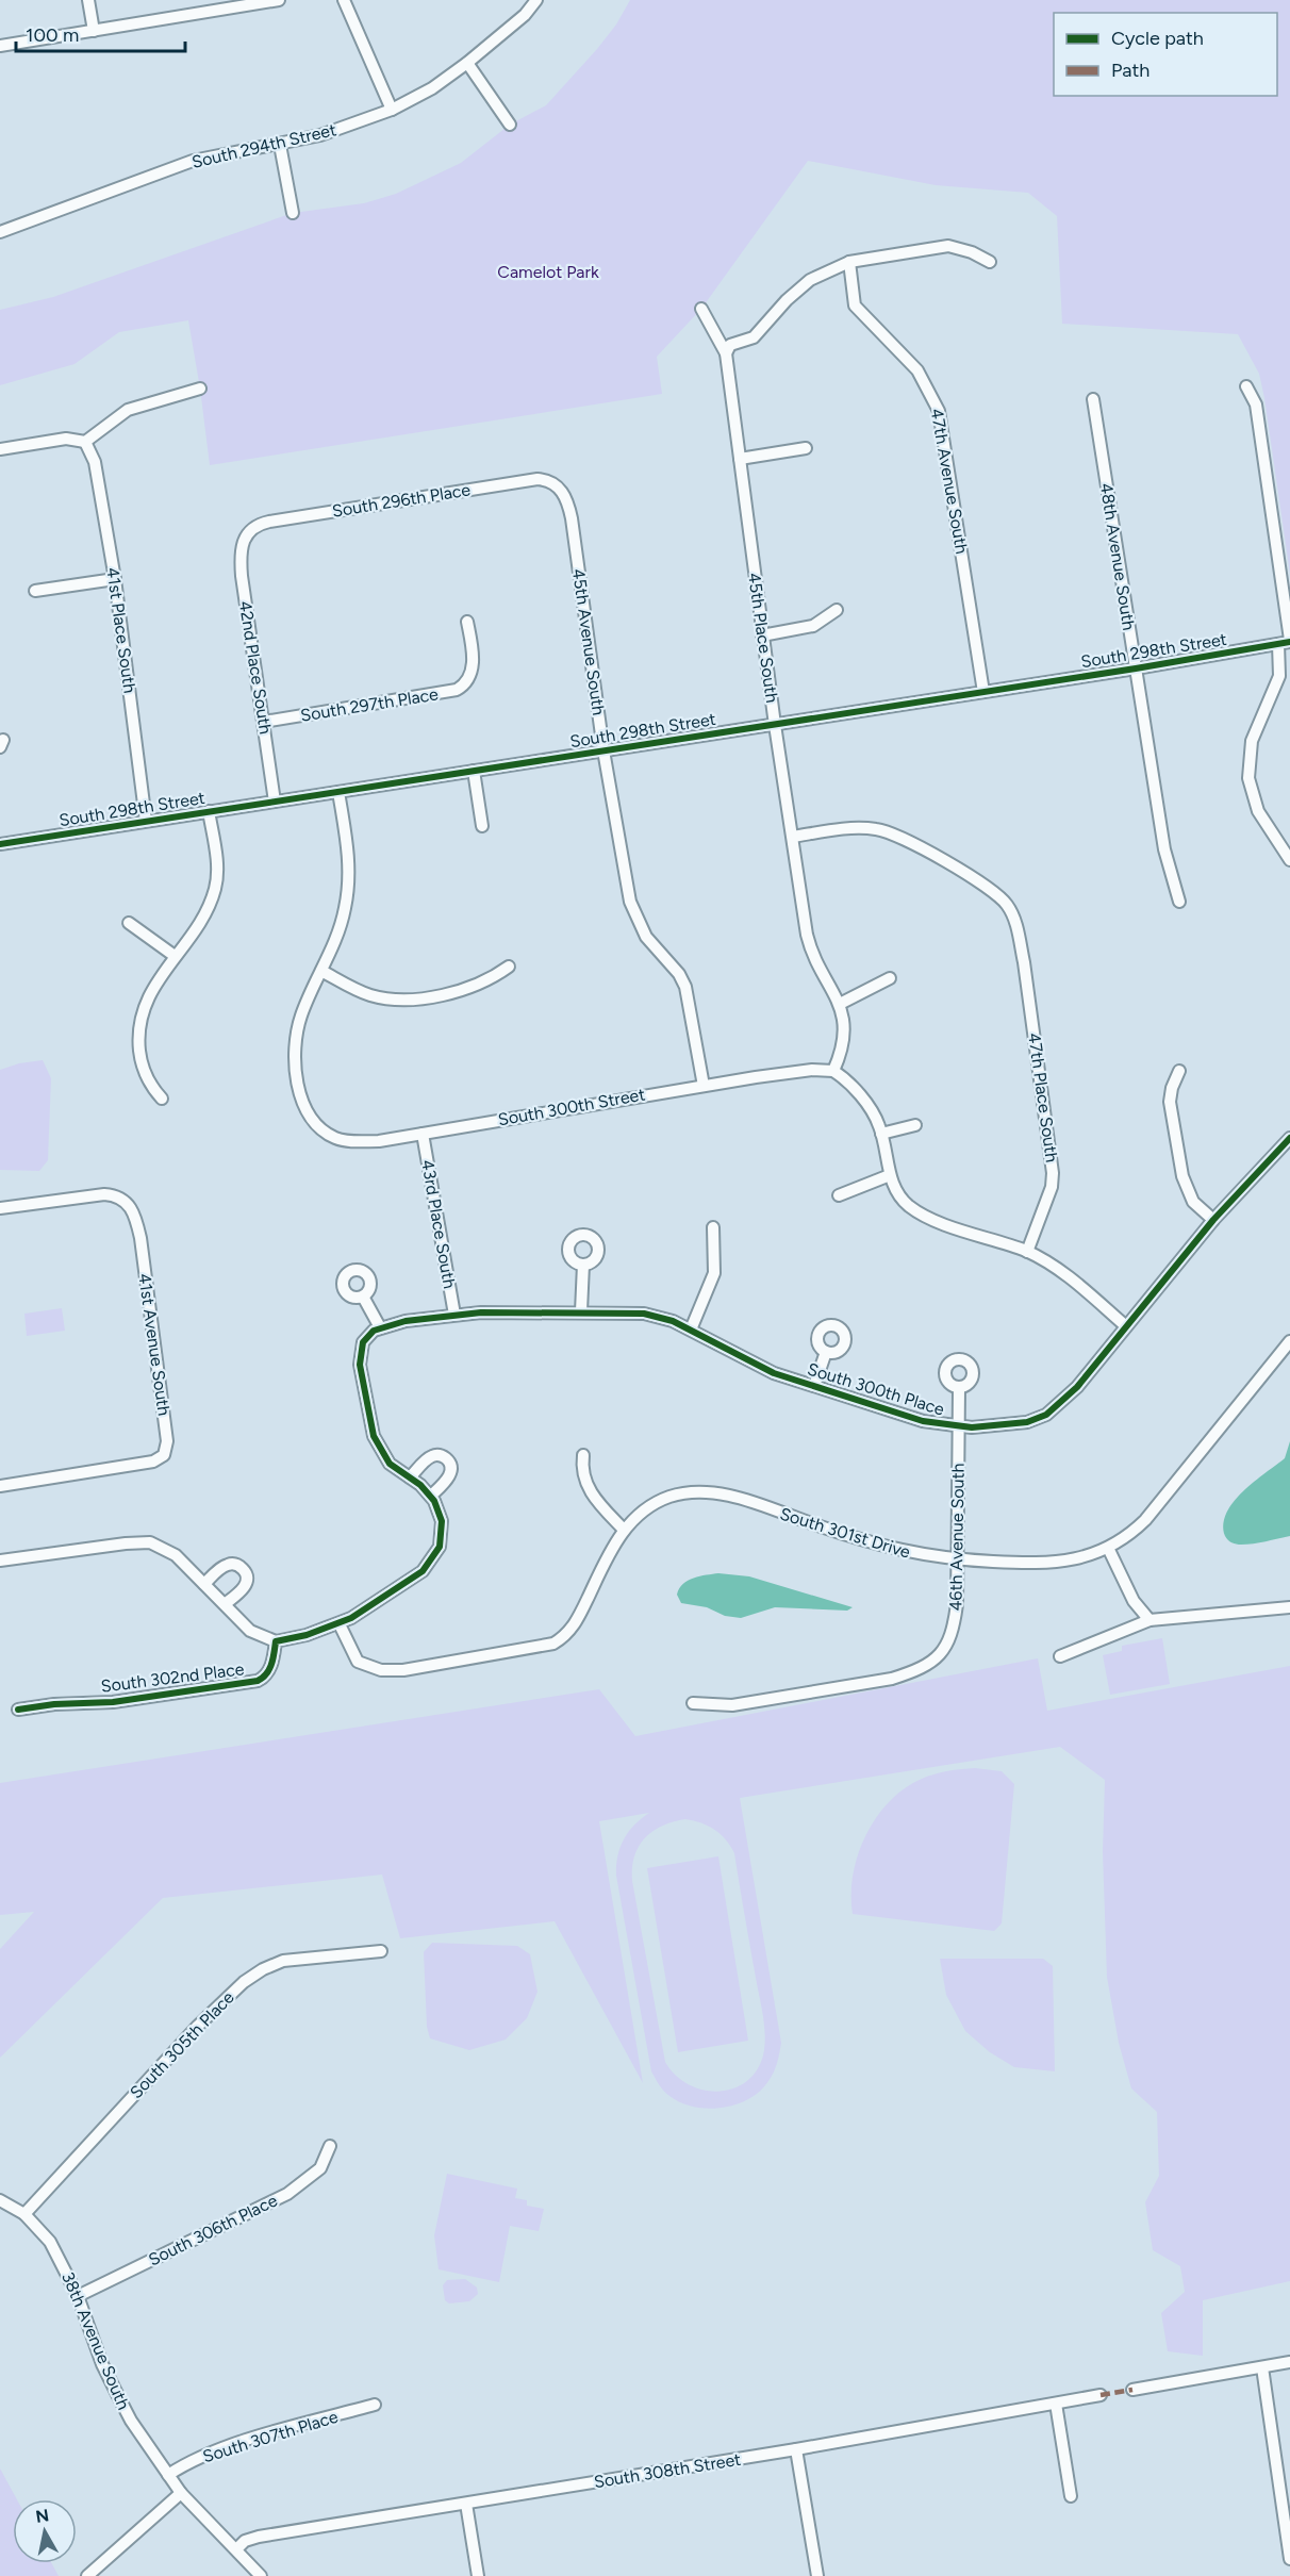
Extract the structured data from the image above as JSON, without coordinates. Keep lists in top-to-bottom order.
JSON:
{
  "streets": {
    "street": [
      "South 294th Street",
      "47th Avenue South",
      "South 296th Place",
      "48th Avenue South",
      "41st Place South",
      "45th Place South",
      "45th Avenue South",
      "South 298th Street",
      "42nd Place South",
      "South 297th Place",
      "47th Place South",
      "South 300th Street",
      "43rd Place South",
      "41st Avenue South",
      "South 300th Place",
      "South 301st Drive",
      "46th Avenue South",
      "South 302nd Place",
      "South 305th Place",
      "South 306th Place",
      "38th Avenue South",
      "South 307th Place",
      "South 308th Street"
    ]
  },
  "crossings": [
    ["47th Avenue South", "South 298th Street"],
    ["South 296th Place", "45th Avenue South"],
    ["South 296th Place", "42nd Place South"],
    ["48th Avenue South", "South 298th Street"],
    ["41st Place South", "South 298th Street"],
    ["45th Place South", "South 298th Street"],
    ["45th Place South", "47th Place South"],
    ["45th Place South", "South 300th Street"],
    ["45th Avenue South", "South 298th Street"],
    ["45th Avenue South", "South 300th Street"],
    ["South 298th Street", "42nd Place South"],
    ["42nd Place South", "South 297th Place"],
    ["South 300th Street", "43rd Place South"],
    ["43rd Place South", "South 300th Place"],
    ["South 300th Place", "46th Avenue South"],
    ["South 301st Drive", "46th Avenue South"],
    ["South 305th Place", "38th Avenue South"],
    ["South 306th Place", "38th Avenue South"],
    ["38th Avenue South", "South 307th Place"],
    ["38th Avenue South", "South 308th Street"]
  ],
  "parks": ["Camelot Park"],
  "legend": ["Cycle path", "Path"],
  "scale_bar": "100 m",
  "north": "top"
}
